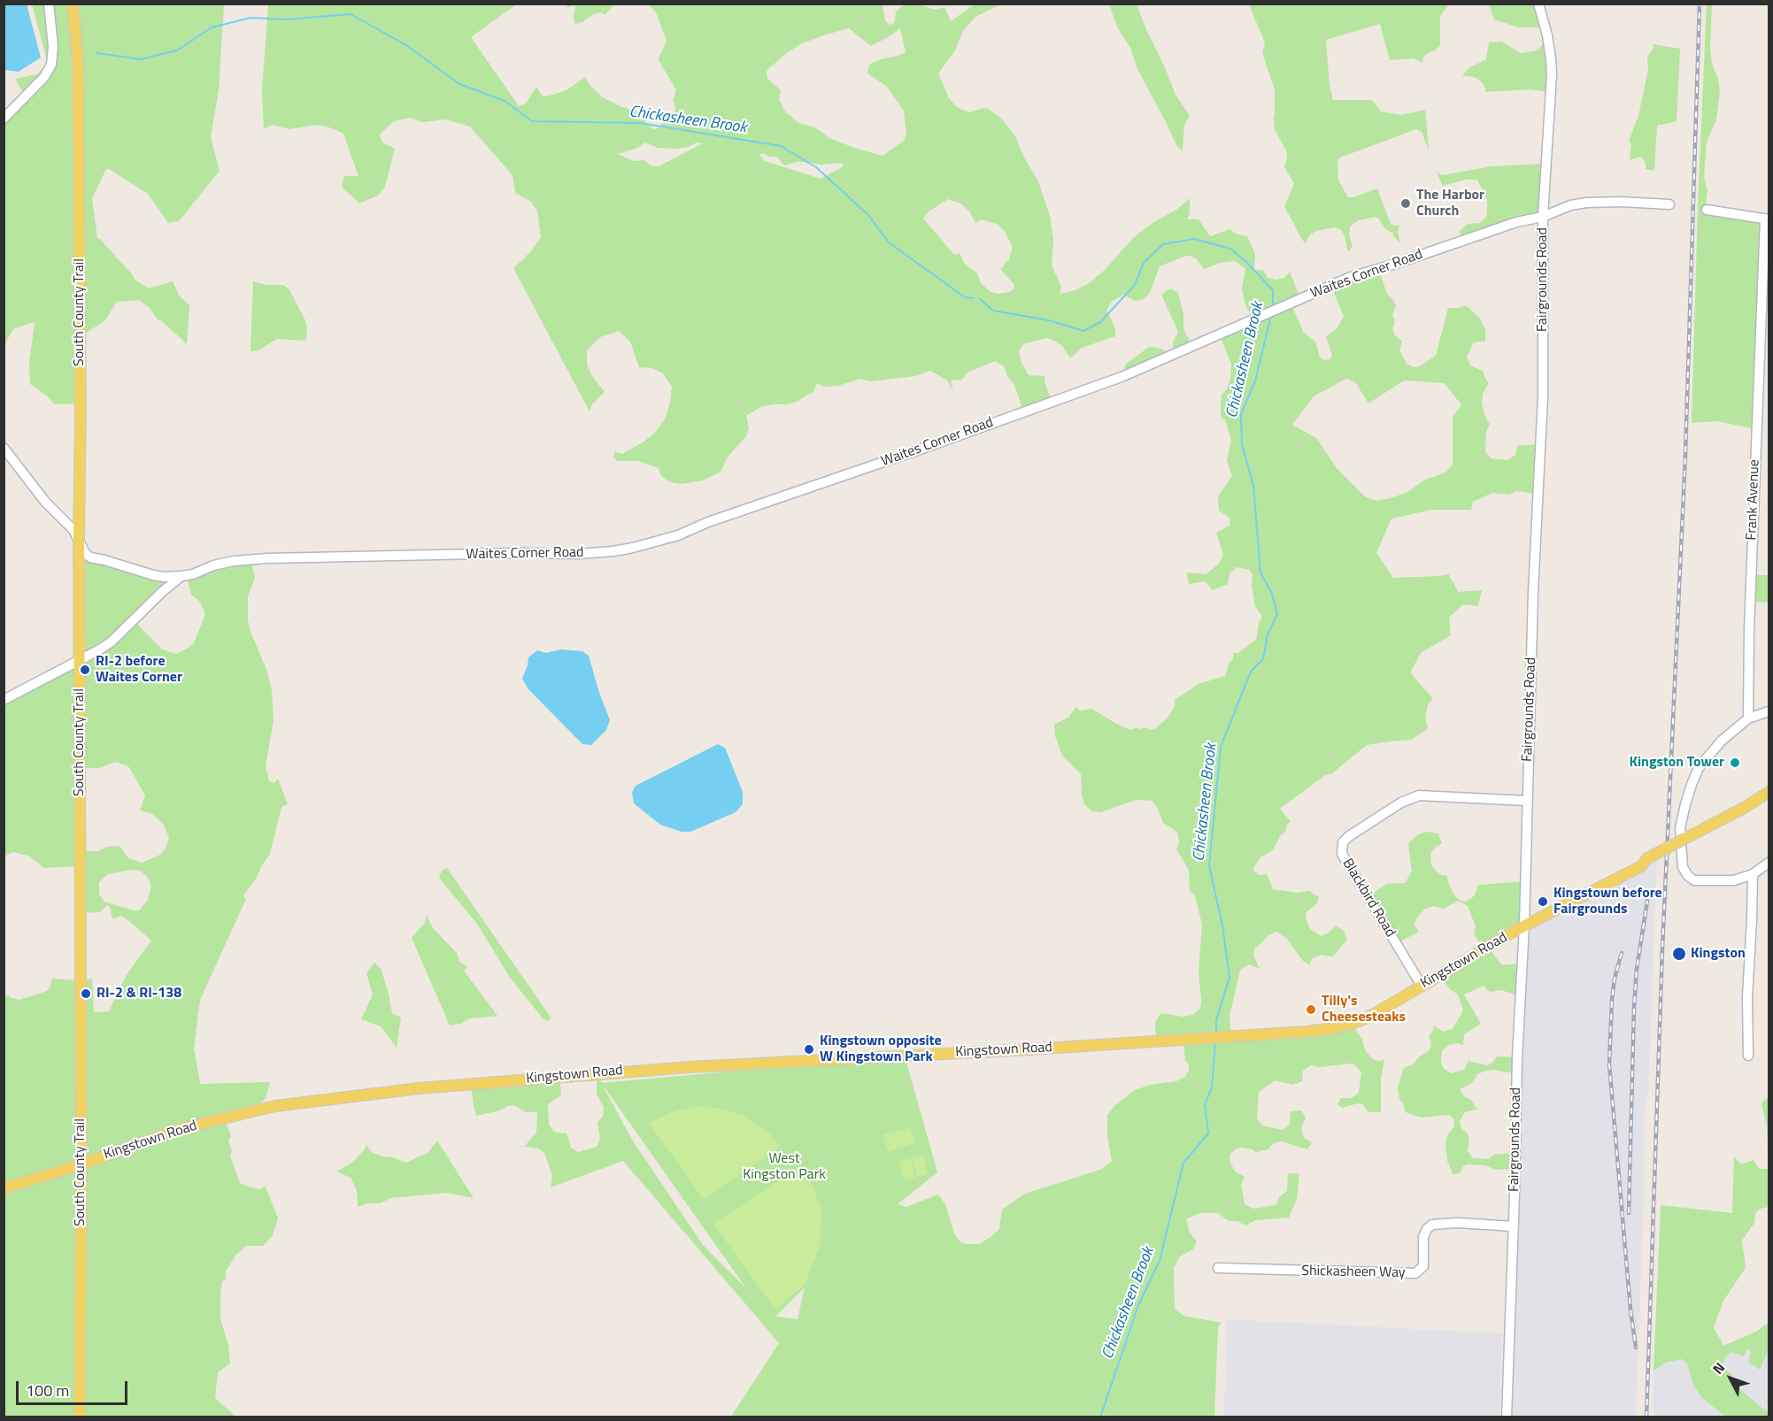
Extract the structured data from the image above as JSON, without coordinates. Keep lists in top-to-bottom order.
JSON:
{
  "streets": {
    "main road": ["South County Trail", "Kingstown Road"],
    "street": [
      "Waites Corner Road",
      "Fairgrounds Road",
      "Frank Avenue",
      "Blackbird Road",
      "Shickasheen Way"
    ]
  },
  "crossings": [
    ["Waites Corner Road", "Fairgrounds Road"],
    ["Waites Corner Road", "South County Trail"],
    ["Fairgrounds Road", "Blackbird Road"],
    ["Fairgrounds Road", "Kingstown Road"],
    ["Fairgrounds Road", "Shickasheen Way"],
    ["South County Trail", "Kingstown Road"],
    ["Blackbird Road", "Kingstown Road"]
  ],
  "water": ["Chickasheen Brook"],
  "parks": ["West Kingston Park"],
  "places": [
    "The Harbor Church",
    "RI-2 before Waites Corner",
    "Kingston Tower",
    "Kingstown before Fairgrounds",
    "Kingston",
    "RI-2 & RI-138",
    "Tilly's Cheesesteaks",
    "Kingstown opposite W Kingstown Park"
  ],
  "scale_bar": "100 m",
  "north": "top left"
}
